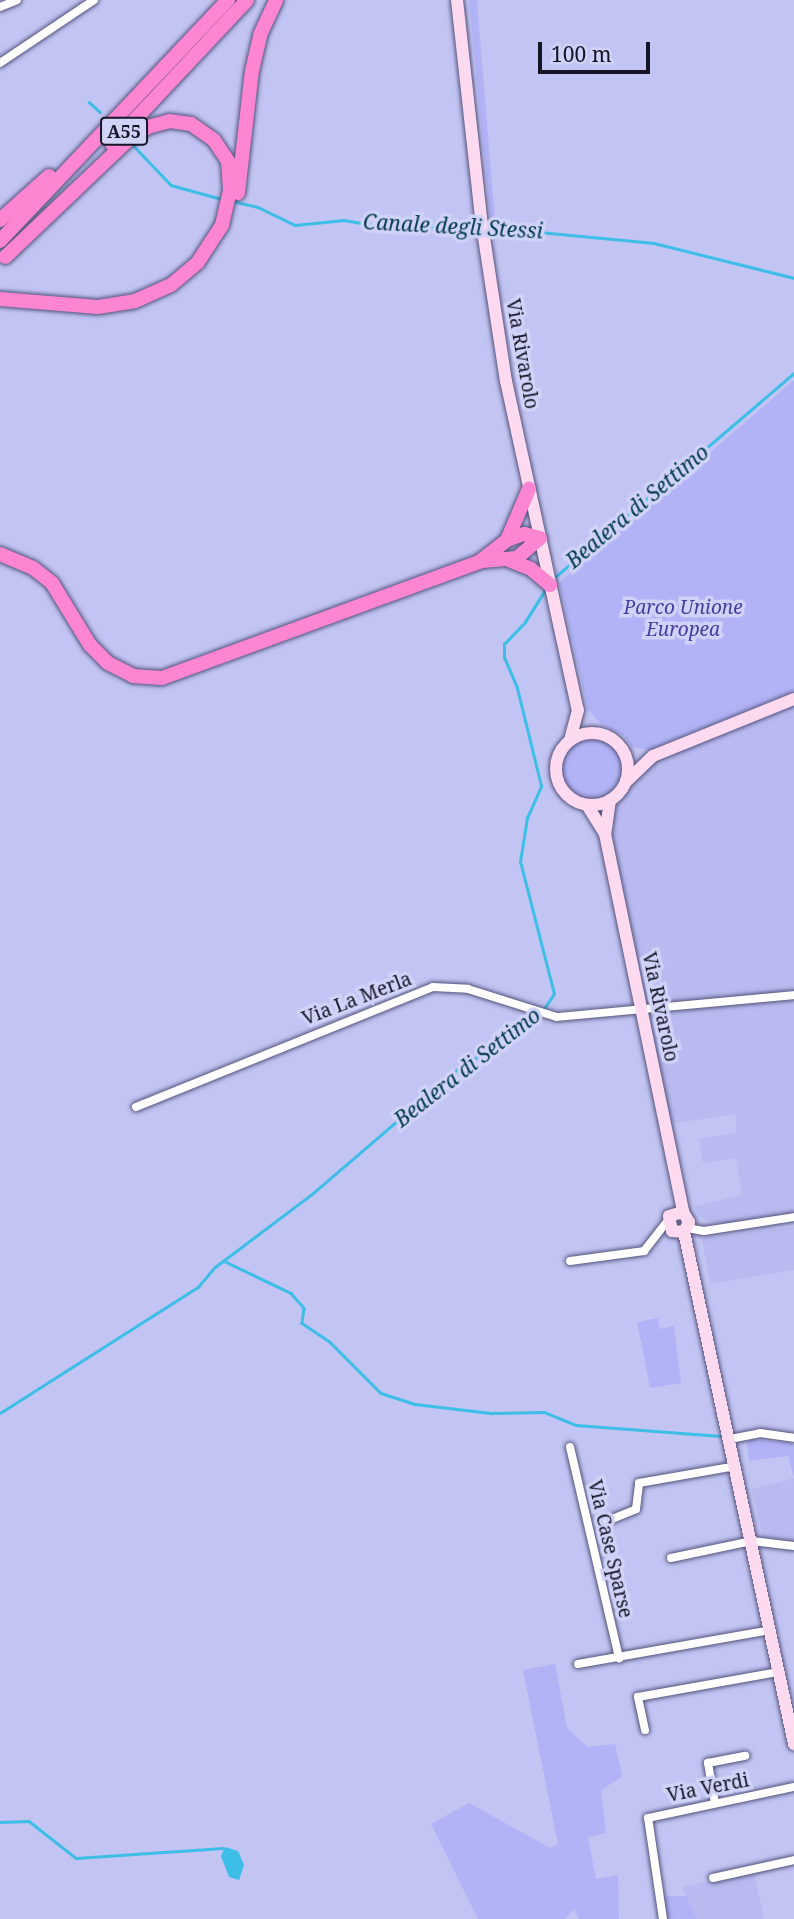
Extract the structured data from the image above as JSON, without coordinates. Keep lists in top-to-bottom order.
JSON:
{
  "streets": {
    "highway": ["A55"],
    "main road": ["Via Rivarolo"],
    "street": ["Via La Merla", "Via Case Sparse", "Via Verdi"]
  },
  "crossings": [
    ["Via Rivarolo", "Via La Merla"]
  ],
  "water": ["Canale degli Stessi", "Bealera di Settimo"],
  "parks": ["Parco Unione Europea"],
  "scale_bar": "100 m"
}
